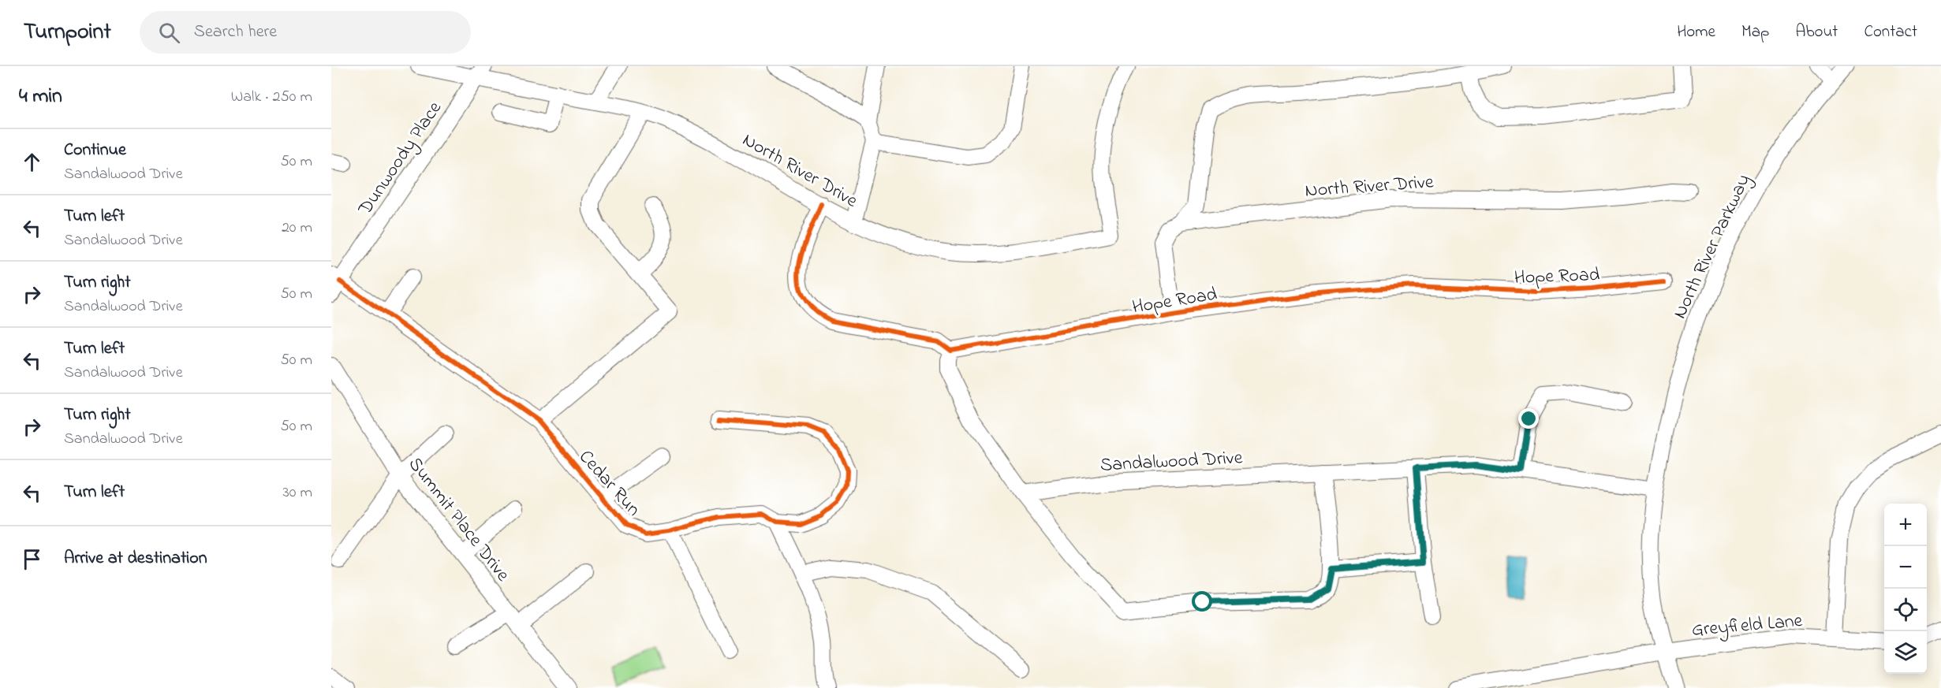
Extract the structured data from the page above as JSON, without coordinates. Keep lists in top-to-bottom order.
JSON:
{
  "streets": {
    "street": [
      "Dunwoody Place",
      "North River Drive",
      "North River Parkway",
      "Hope Road",
      "Sandalwood Drive",
      "Cedar Run",
      "Summit Place Drive",
      "Greyfield Lane"
    ]
  },
  "crossings": [
    ["Dunwoody Place", "North River Drive"],
    ["Dunwoody Place", "Cedar Run"],
    ["North River Parkway", "Sandalwood Drive"],
    ["North River Parkway", "Greyfield Lane"]
  ],
  "page": {
    "header": "Turnpoint",
    "search": "Search here",
    "nav": [
      "Home",
      "Map",
      "About",
      "Contact"
    ],
    "heading": ["4 min", "Walk · 250 m"],
    "list": [
      ["Continue", "Sandalwood Drive", "50 m"],
      ["Turn left", "Sandalwood Drive", "20 m"],
      ["Turn right", "Sandalwood Drive", "50 m"],
      ["Turn left", "Sandalwood Drive", "50 m"],
      ["Turn right", "Sandalwood Drive", "50 m"],
      ["Turn left", "30 m"],
      "Arrive at destination"
    ],
    "map_buttons": ["+", "−"]
  }
}
